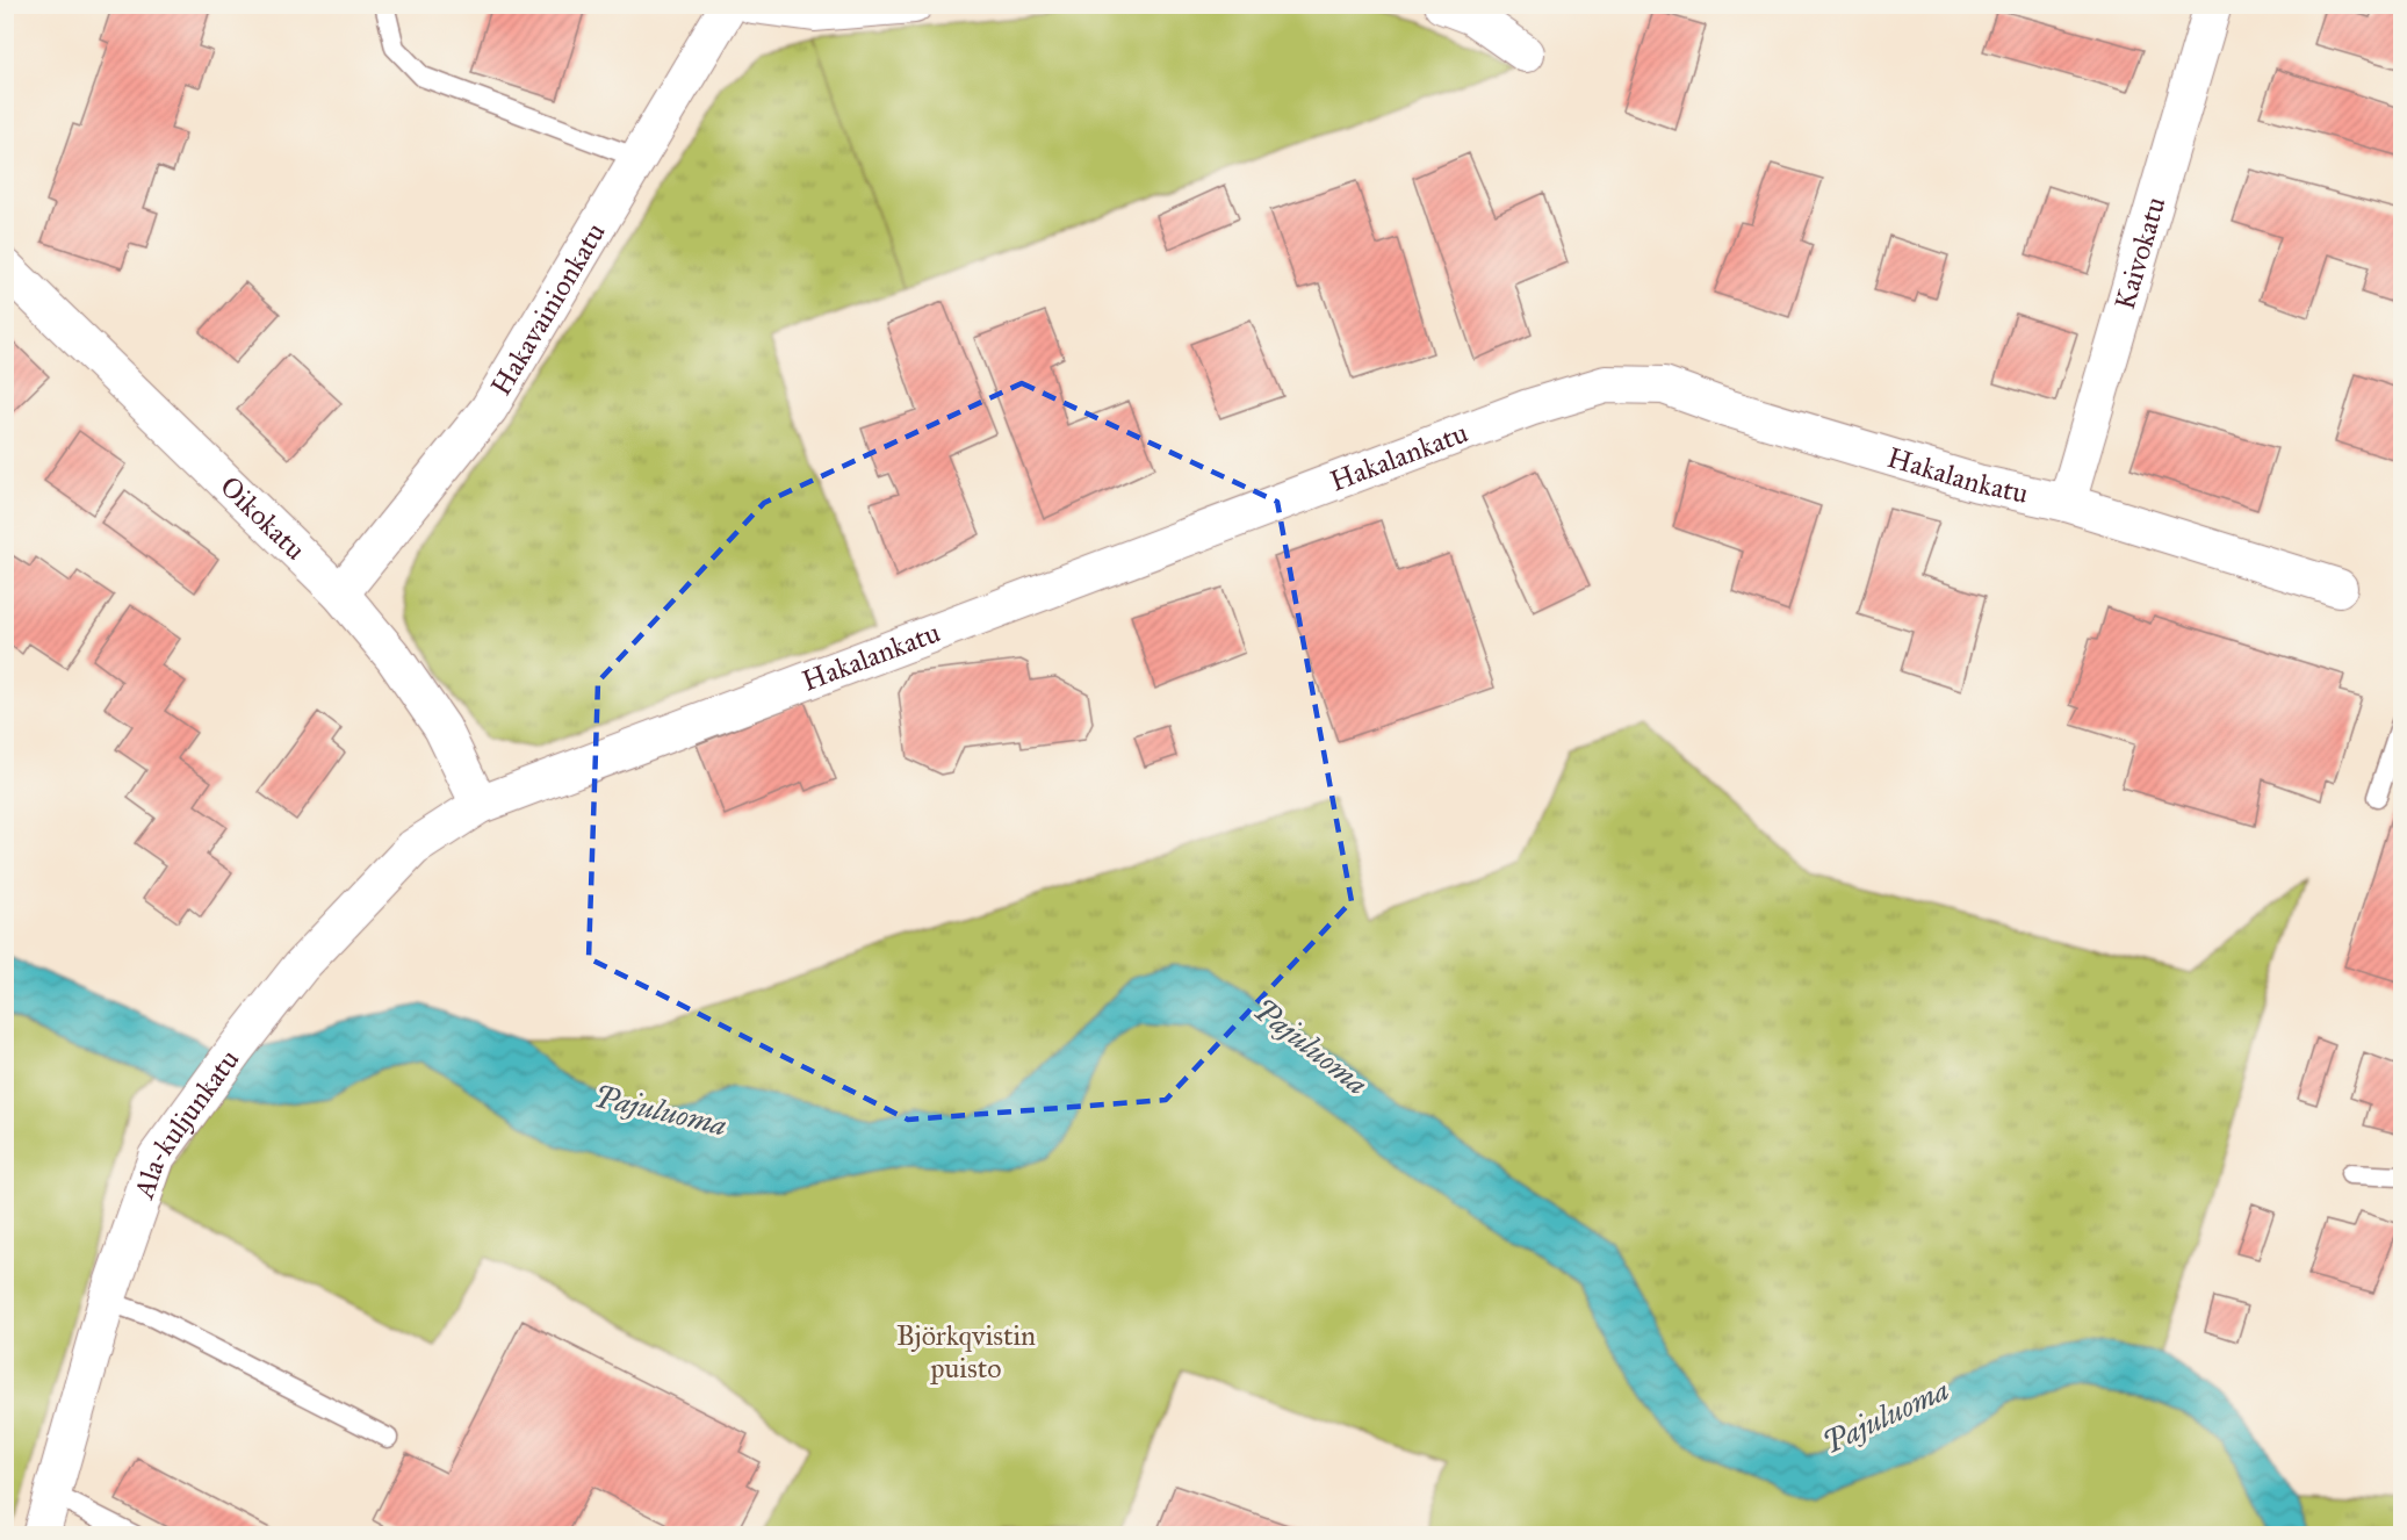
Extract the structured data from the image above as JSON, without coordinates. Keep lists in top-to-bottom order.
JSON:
{
  "streets": {
    "street": [
      "Kaivokatu",
      "Hakavainionkatu",
      "Hakalankatu",
      "Oikokatu",
      "Ala-kuljunkatu"
    ]
  },
  "crossings": [
    ["Kaivokatu", "Hakalankatu"],
    ["Hakavainionkatu", "Oikokatu"],
    ["Hakalankatu", "Oikokatu"],
    ["Hakalankatu", "Ala-kuljunkatu"],
    ["Oikokatu", "Ala-kuljunkatu"]
  ],
  "water": ["Pajuluoma"],
  "parks": ["Björkqvistin puisto"]
}
